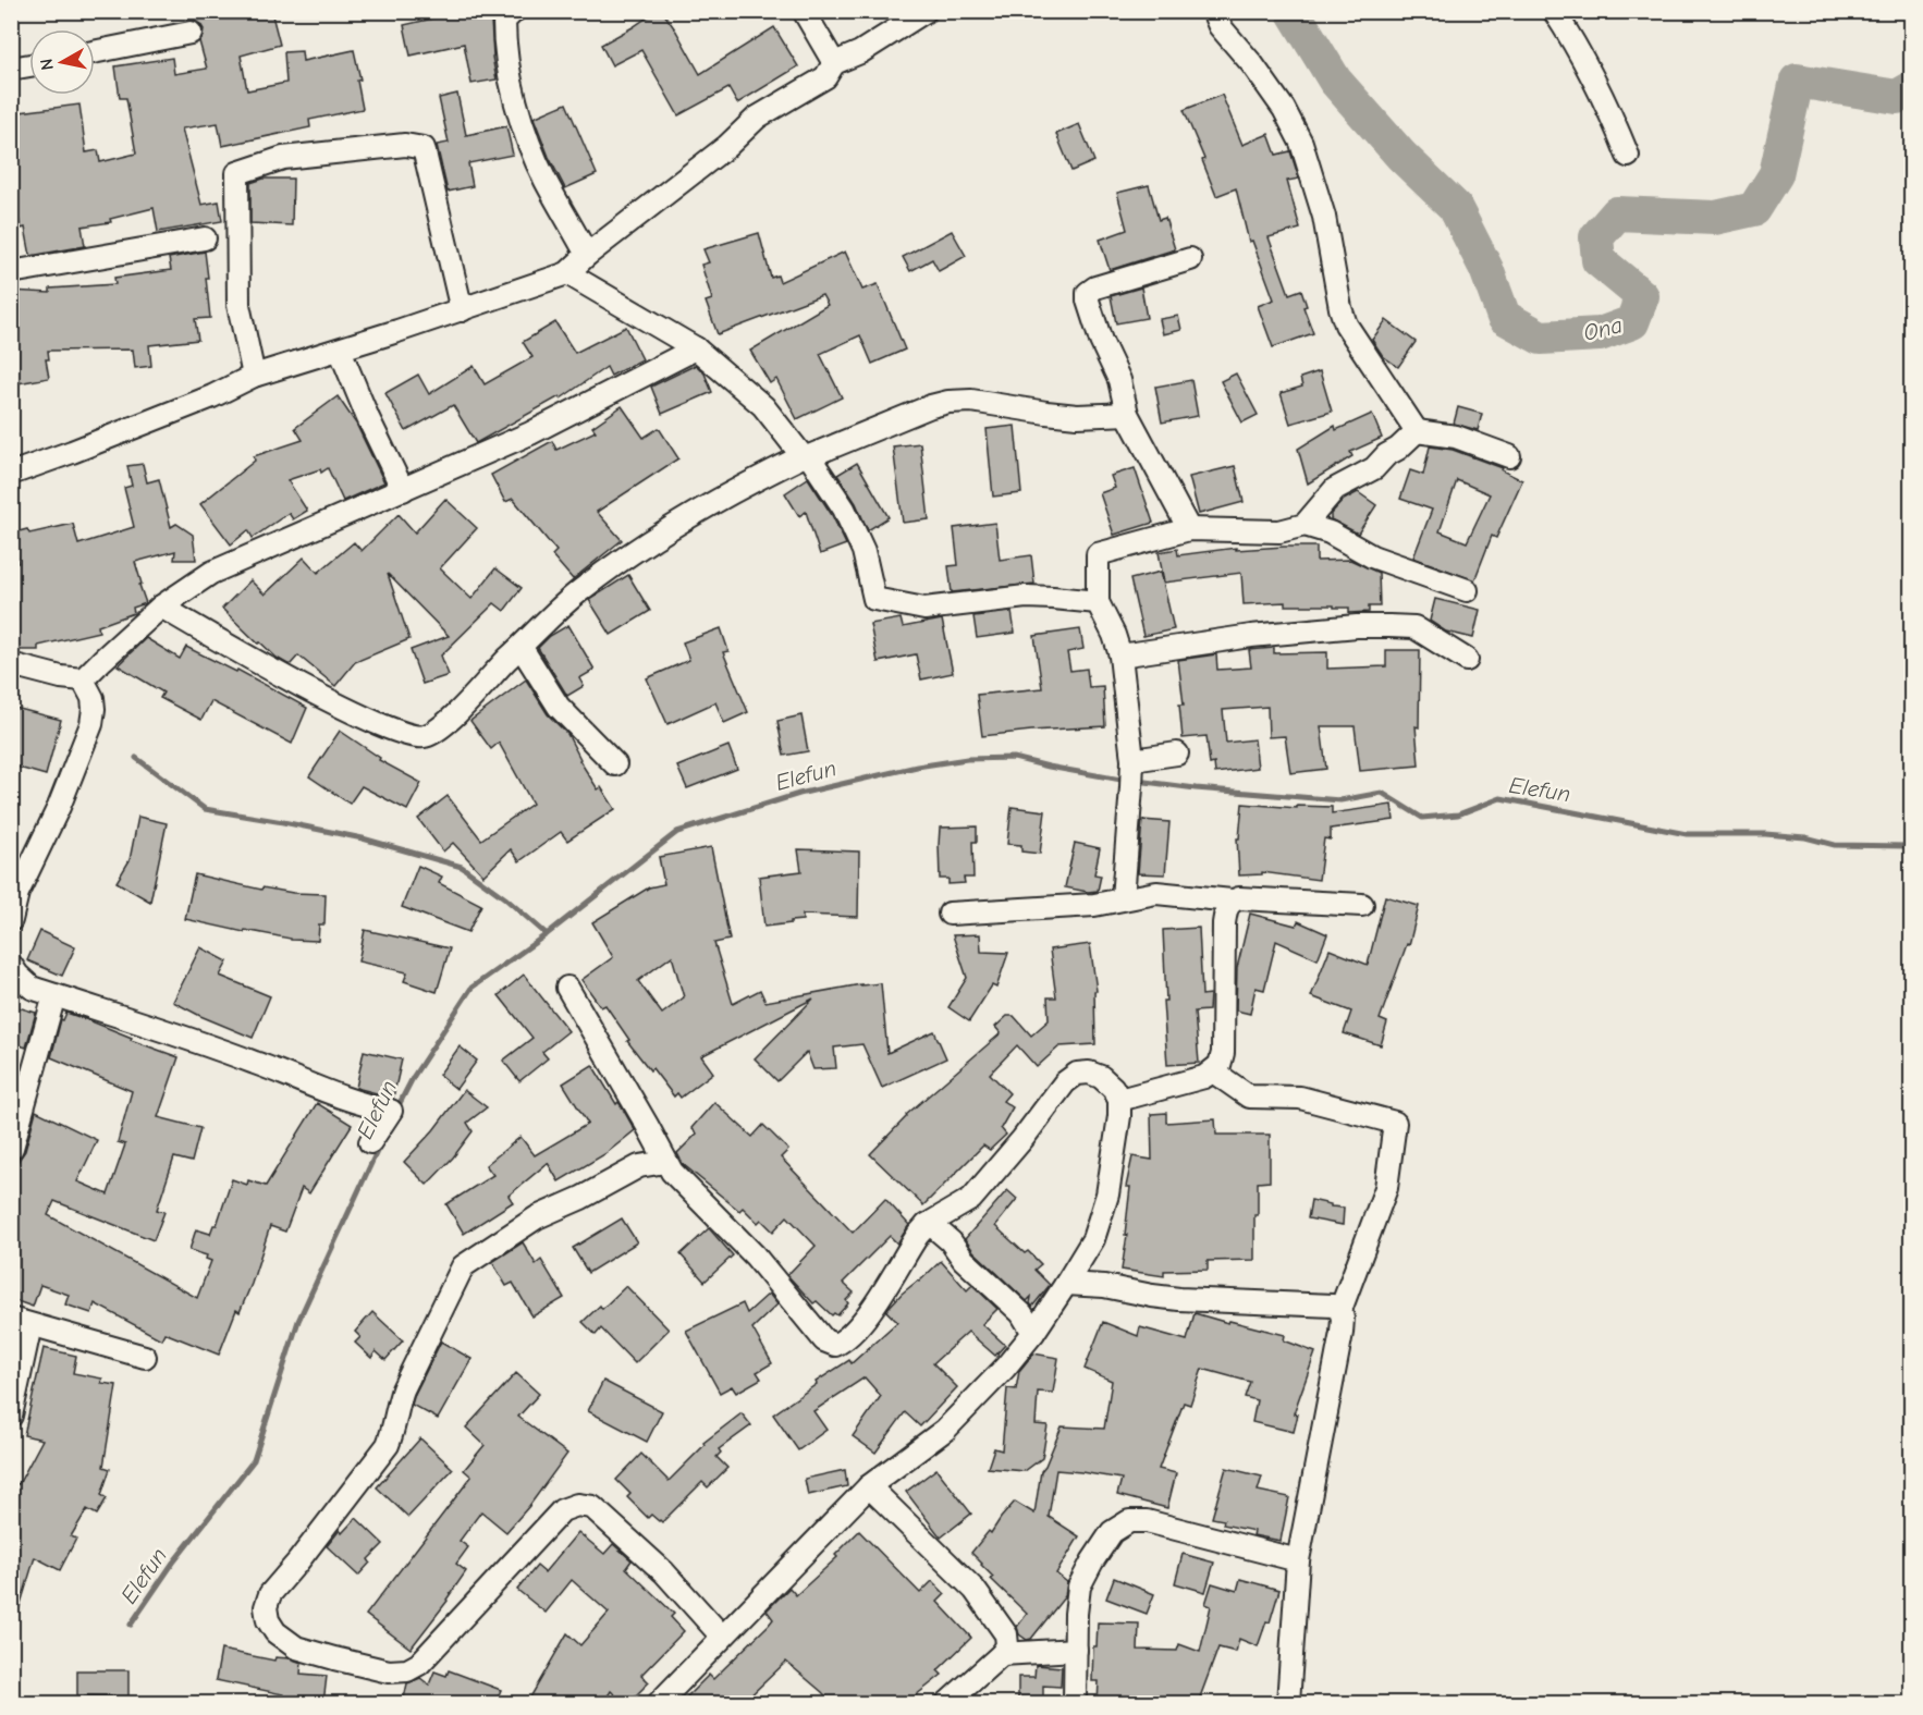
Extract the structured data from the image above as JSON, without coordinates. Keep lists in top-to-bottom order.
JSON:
{
  "water": ["Ona", "Elefun"],
  "north": "left"
}
